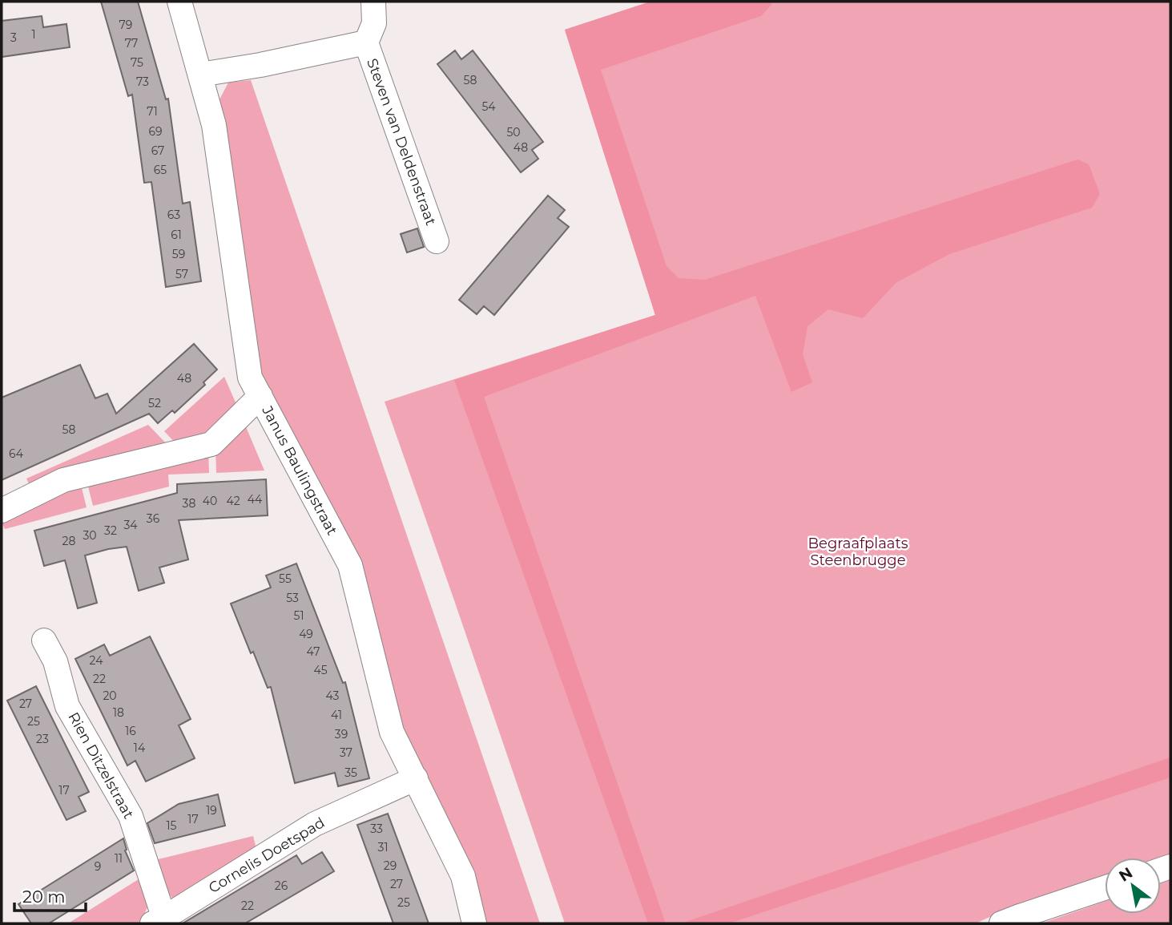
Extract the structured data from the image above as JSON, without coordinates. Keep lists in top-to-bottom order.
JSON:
{
  "streets": {
    "street": [
      "Steven van Deldenstraat",
      "Janus Baulingstraat",
      "Rien Ditzelstraat",
      "Cornelis Doetspad"
    ]
  },
  "crossings": [
    ["Steven van Deldenstraat", "Janus Baulingstraat"],
    ["Janus Baulingstraat", "Cornelis Doetspad"],
    ["Rien Ditzelstraat", "Cornelis Doetspad"]
  ],
  "parks": ["Begraafplaats Steenbrugge"],
  "house_numbers": [
    "79",
    "1",
    "3",
    "77",
    "75",
    "58",
    "73",
    "54",
    "71",
    "69",
    "50",
    "48",
    "67",
    "65",
    "63",
    "61",
    "59",
    "57",
    "48",
    "52",
    "58",
    "64",
    "44",
    "40",
    "42",
    "38",
    "36",
    "34",
    "32",
    "30",
    "28",
    "55",
    "53",
    "51",
    "49",
    "47",
    "24",
    "45",
    "22",
    "20",
    "43",
    "27",
    "18",
    "41",
    "25",
    "16",
    "39",
    "23",
    "14",
    "37",
    "35",
    "17",
    "19",
    "17",
    "15",
    "33",
    "31",
    "11",
    "29",
    "9",
    "27",
    "26",
    "25",
    "22"
  ],
  "scale_bar": "20 m",
  "north": "top left"
}
